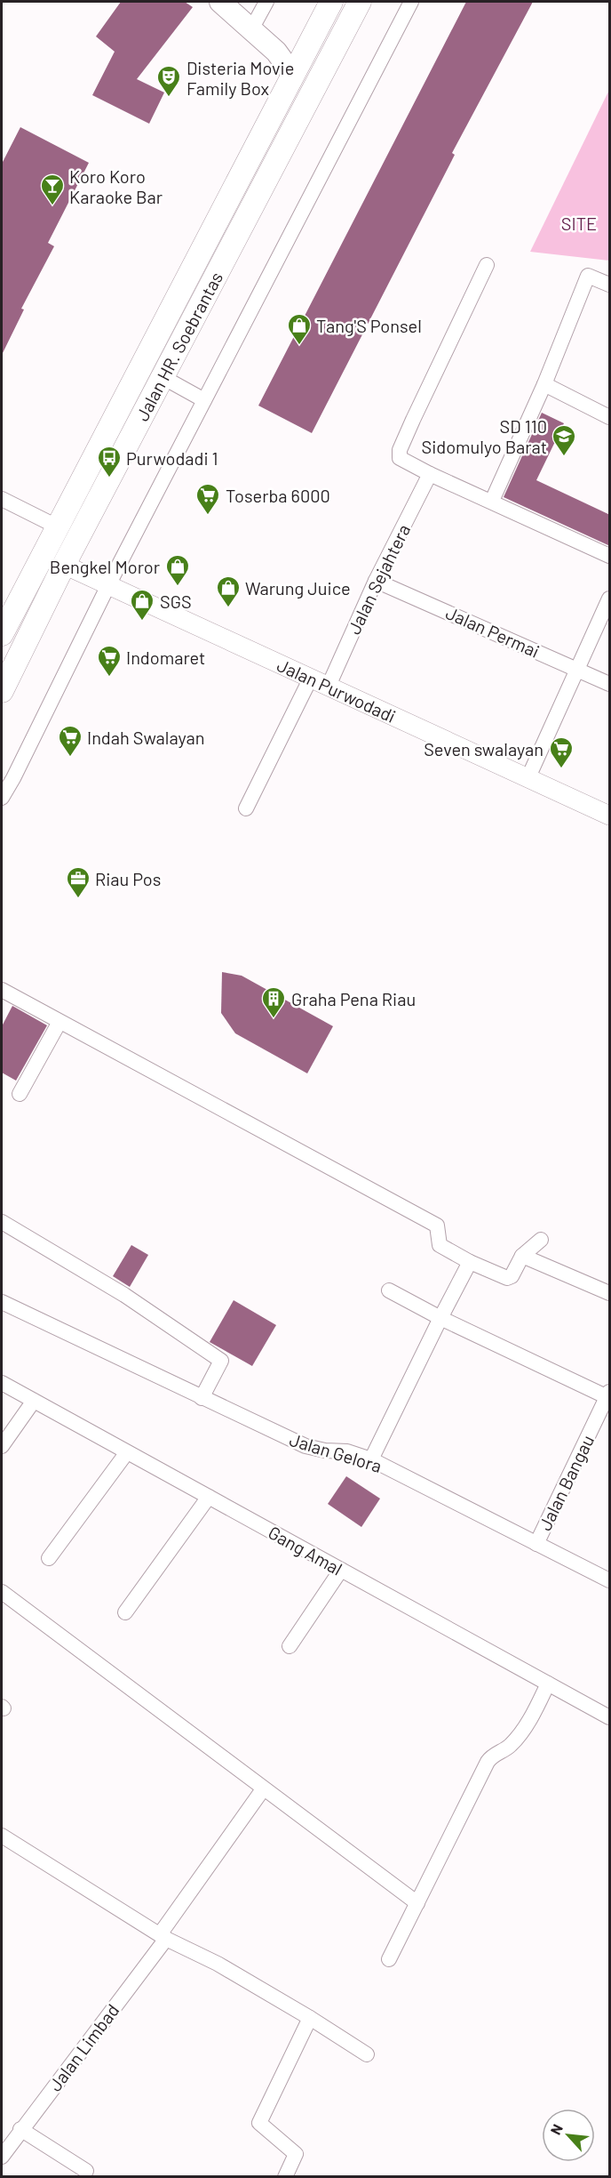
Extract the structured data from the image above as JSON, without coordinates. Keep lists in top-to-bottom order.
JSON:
{
  "streets": {
    "main road": ["Jalan HR. Soebrantas"],
    "street": [
      "Jalan Sejahtera",
      "Jalan Permai",
      "Jalan Purwodadi",
      "Jalan Gelora",
      "Jalan Bangau",
      "Gang Amal",
      "Jalan Limbad"
    ]
  },
  "crossings": [
    ["Jalan HR. Soebrantas", "Jalan Purwodadi"],
    ["Jalan Sejahtera", "Jalan Permai"],
    ["Jalan Sejahtera", "Jalan Purwodadi"],
    ["Jalan Gelora", "Jalan Bangau"]
  ],
  "parks": ["SITE"],
  "places": {
    "theatre": ["Disteria Movie Family Box"],
    "bar": ["Koro Koro Karaoke Bar"],
    "shop": [
      "Tang'S Ponsel",
      "Bengkel Moror",
      "Warung Juice",
      "SGS"
    ],
    "school or university": ["SD 110 Sidomulyo Barat"],
    "bus stop": ["Purwodadi 1"],
    "supermarket": [
      "Toserba 6000",
      "Indomaret",
      "Indah Swalayan",
      "Seven swalayan"
    ],
    "office": ["Riau Pos"],
    "building": ["Graha Pena Riau"]
  },
  "north": "top left"
}
